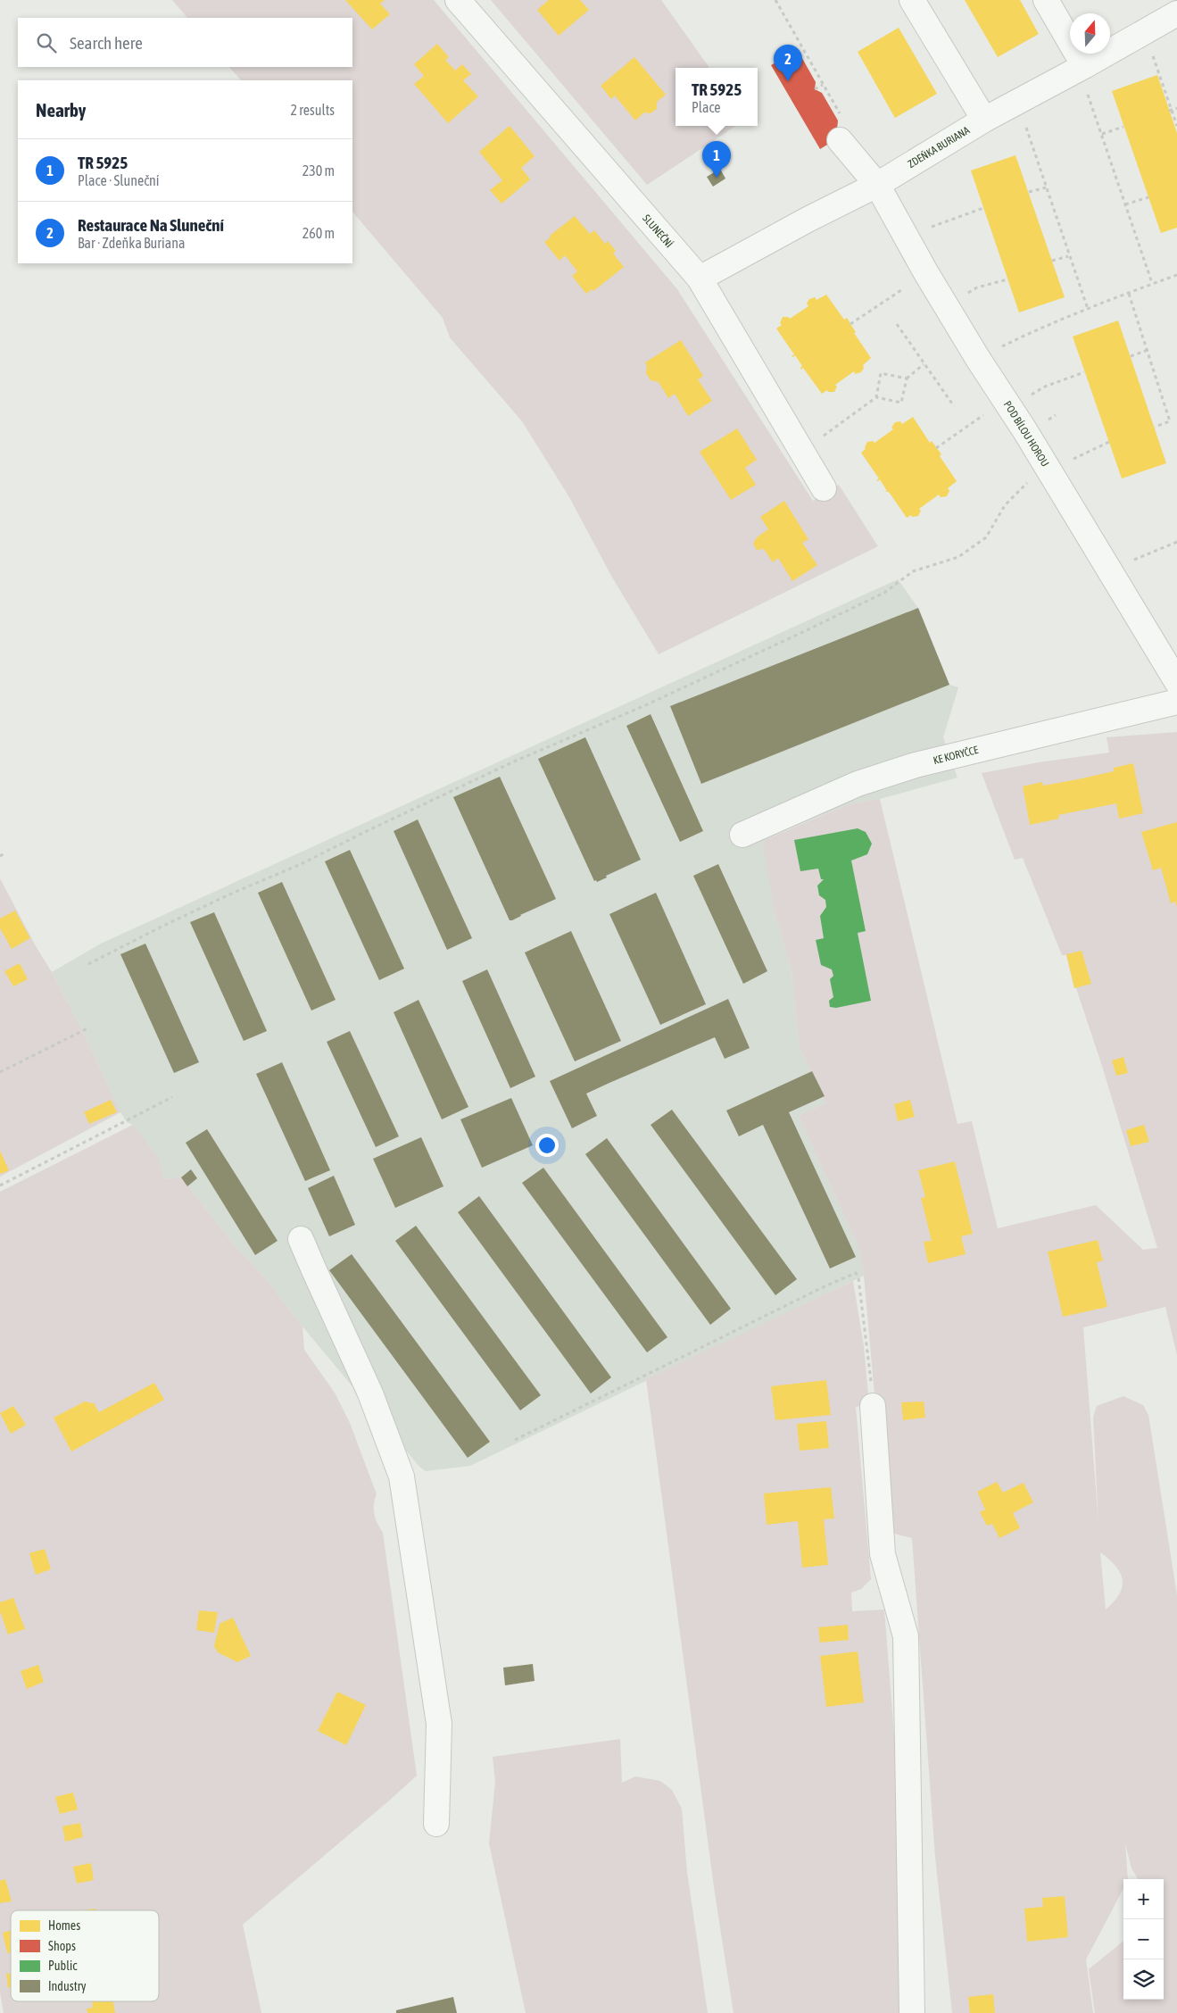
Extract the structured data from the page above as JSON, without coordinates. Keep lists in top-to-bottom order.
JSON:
{
  "streets": {
    "street": [
      "ZDEŇKA BURIANA",
      "SLUNEČNÍ",
      "POD BÍLOU HOROU",
      "KE KORYČCE"
    ]
  },
  "crossings": [
    ["ZDEŇKA BURIANA", "SLUNEČNÍ"],
    ["ZDEŇKA BURIANA", "POD BÍLOU HOROU"]
  ],
  "legend": [
    "Homes",
    "Shops",
    "Public",
    "Industry"
  ],
  "north": "top",
  "page": {
    "search": "Search here",
    "pins": ["2", "1"],
    "popup": ["TR 5925", "Place"],
    "heading": ["Nearby", "2 results"],
    "list": [
      {
        "mark": "1",
        "name": "TR 5925",
        "note": "Place · Sluneční",
        "value": "230 m"
      },
      {
        "mark": "2",
        "name": "Restaurace Na Sluneční",
        "note": "Bar · Zdeňka Buriana",
        "value": "260 m"
      }
    ],
    "map_buttons": ["+", "−"]
  }
}
